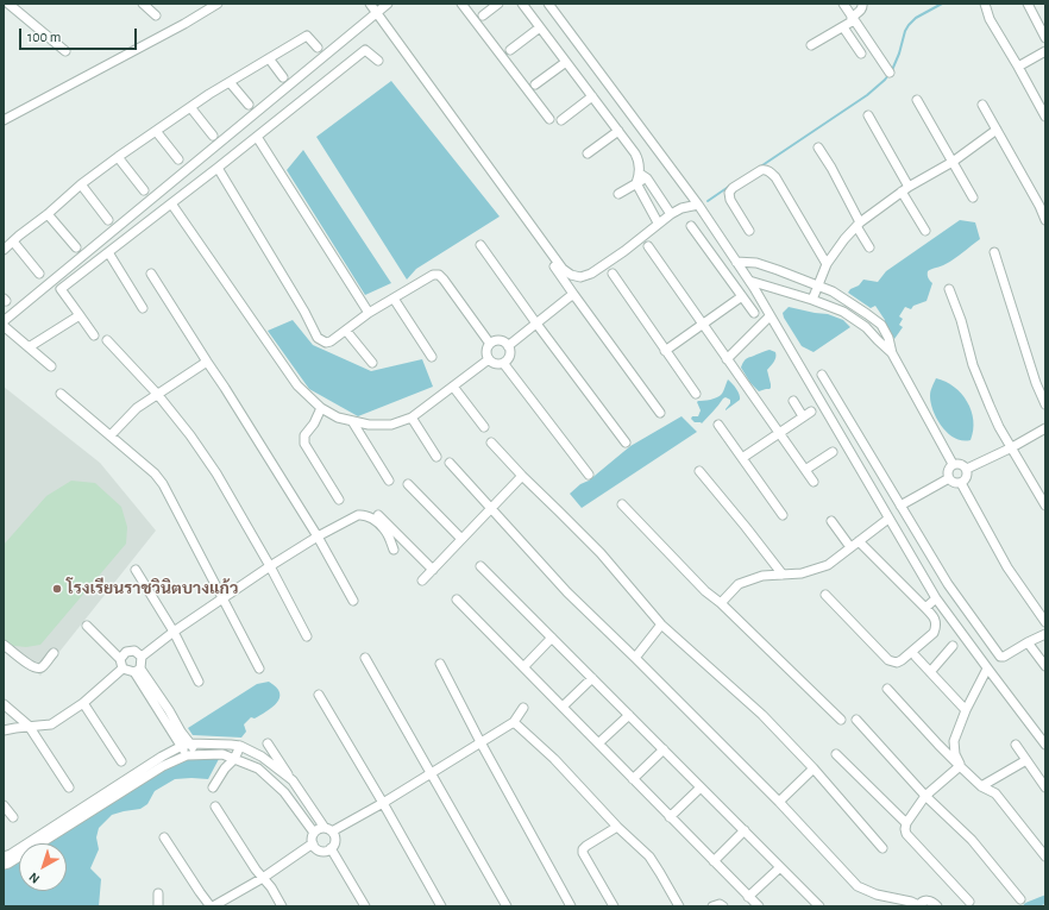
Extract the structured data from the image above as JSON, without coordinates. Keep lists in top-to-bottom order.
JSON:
{
  "places": ["โรงเรียนราชวินิตบางแก้ว"],
  "scale_bar": "100 m",
  "north": "bottom left"
}
